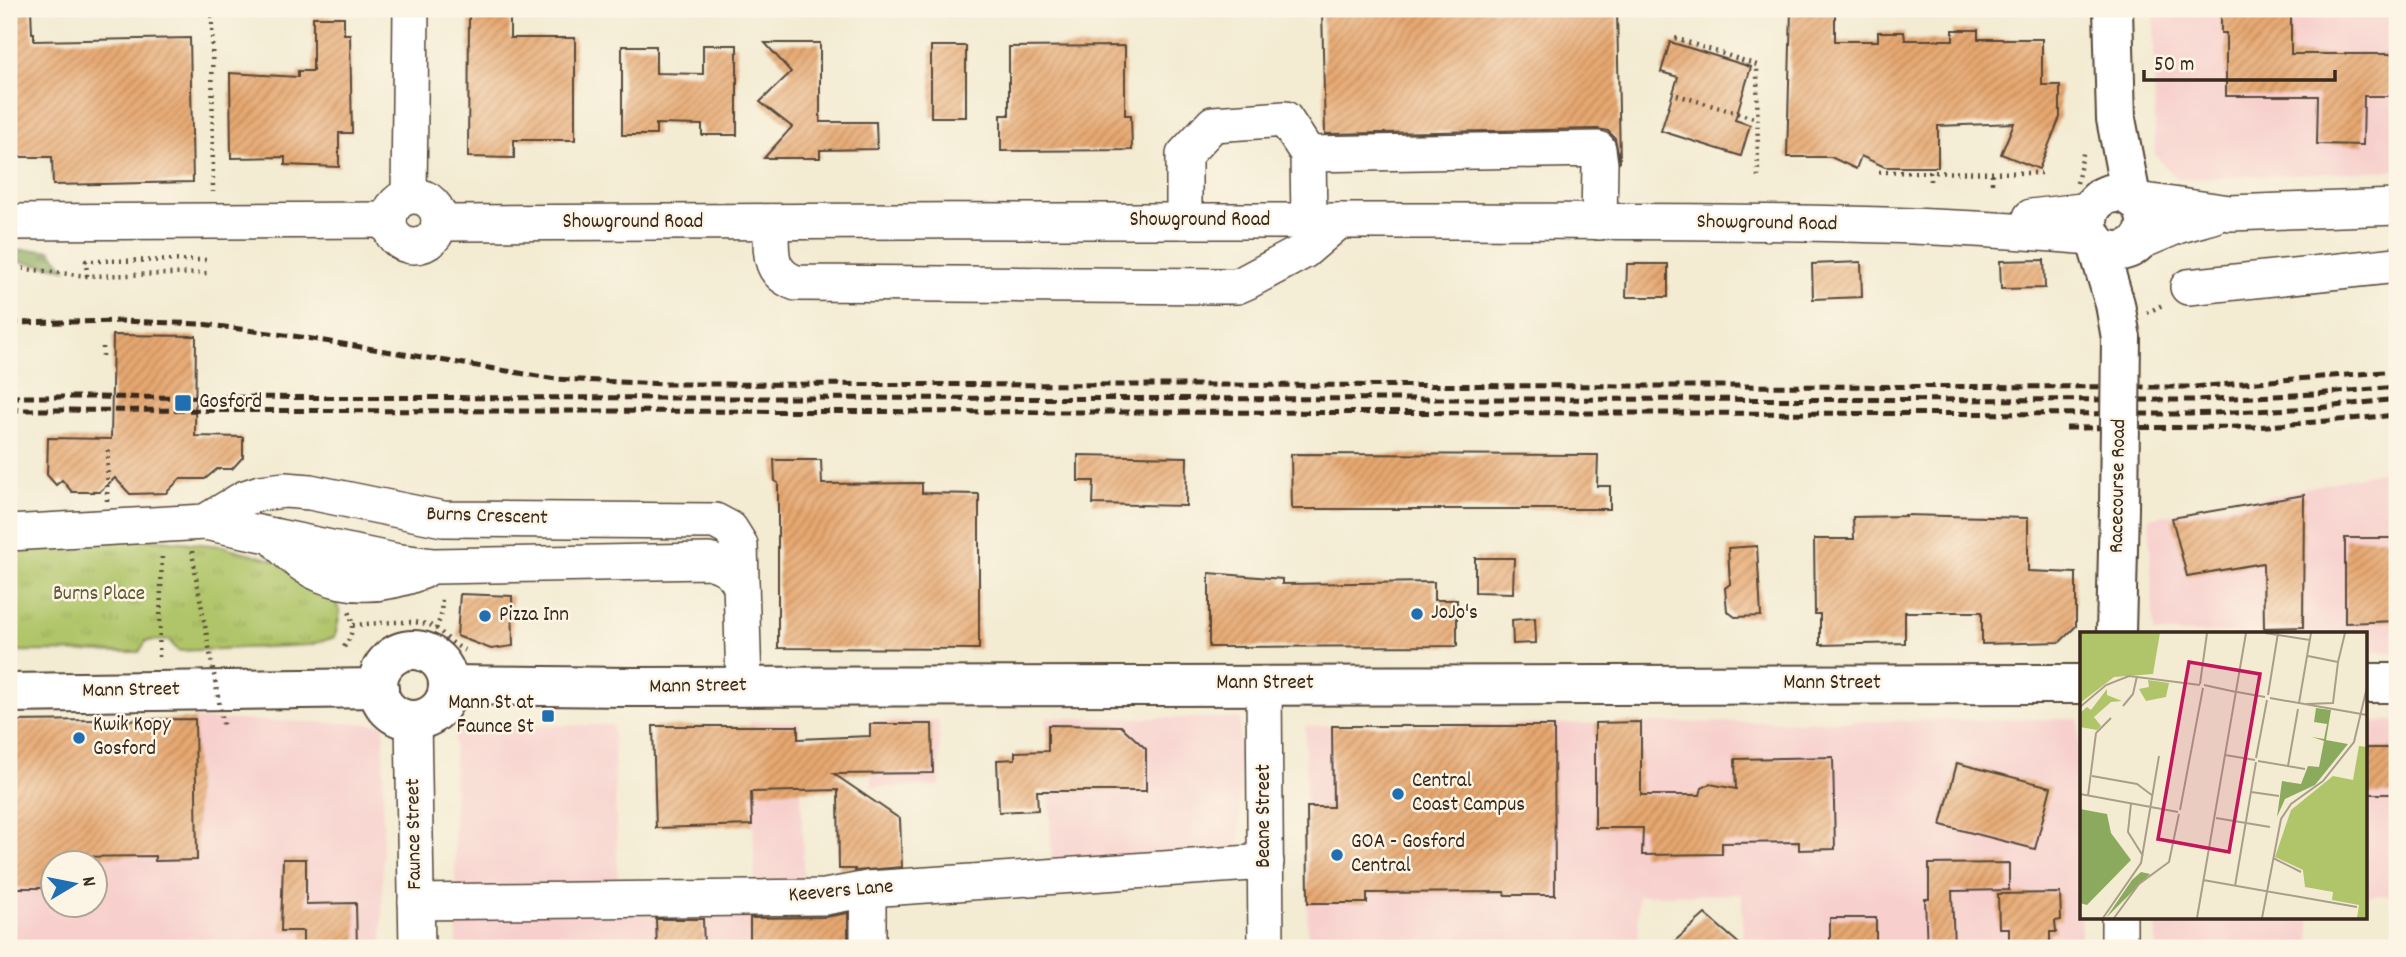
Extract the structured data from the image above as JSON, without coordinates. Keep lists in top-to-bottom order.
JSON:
{
  "streets": {
    "main road": ["Racecourse Road", "Mann Street"],
    "street": [
      "Showground Road",
      "Burns Crescent",
      "Beane Street",
      "Faunce Street",
      "Keevers Lane"
    ]
  },
  "crossings": [
    ["Showground Road", "Racecourse Road"],
    ["Burns Crescent", "Mann Street"],
    ["Mann Street", "Beane Street"],
    ["Mann Street", "Faunce Street"],
    ["Beane Street", "Keevers Lane"],
    ["Faunce Street", "Keevers Lane"]
  ],
  "parks": ["Burns Place"],
  "places": {
    "transit": ["Gosford", "Mann St at Faunce St"],
    "other": [
      "JoJo's",
      "Pizza Inn",
      "Kwik Kopy Gosford",
      "Central Coast Campus",
      "GOA - Gosford Central"
    ]
  },
  "scale_bar": "50 m",
  "north": "right"
}
